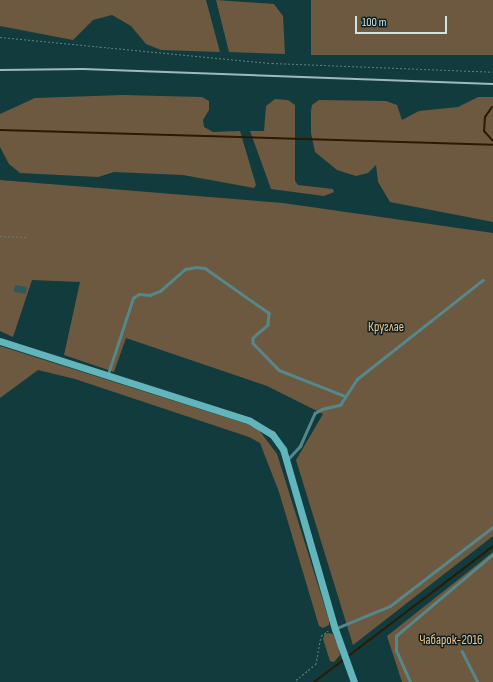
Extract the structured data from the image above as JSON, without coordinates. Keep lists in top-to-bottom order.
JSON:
{
  "parks": ["Круглае", "Чабарок-2016"],
  "scale_bar": "100 m"
}
